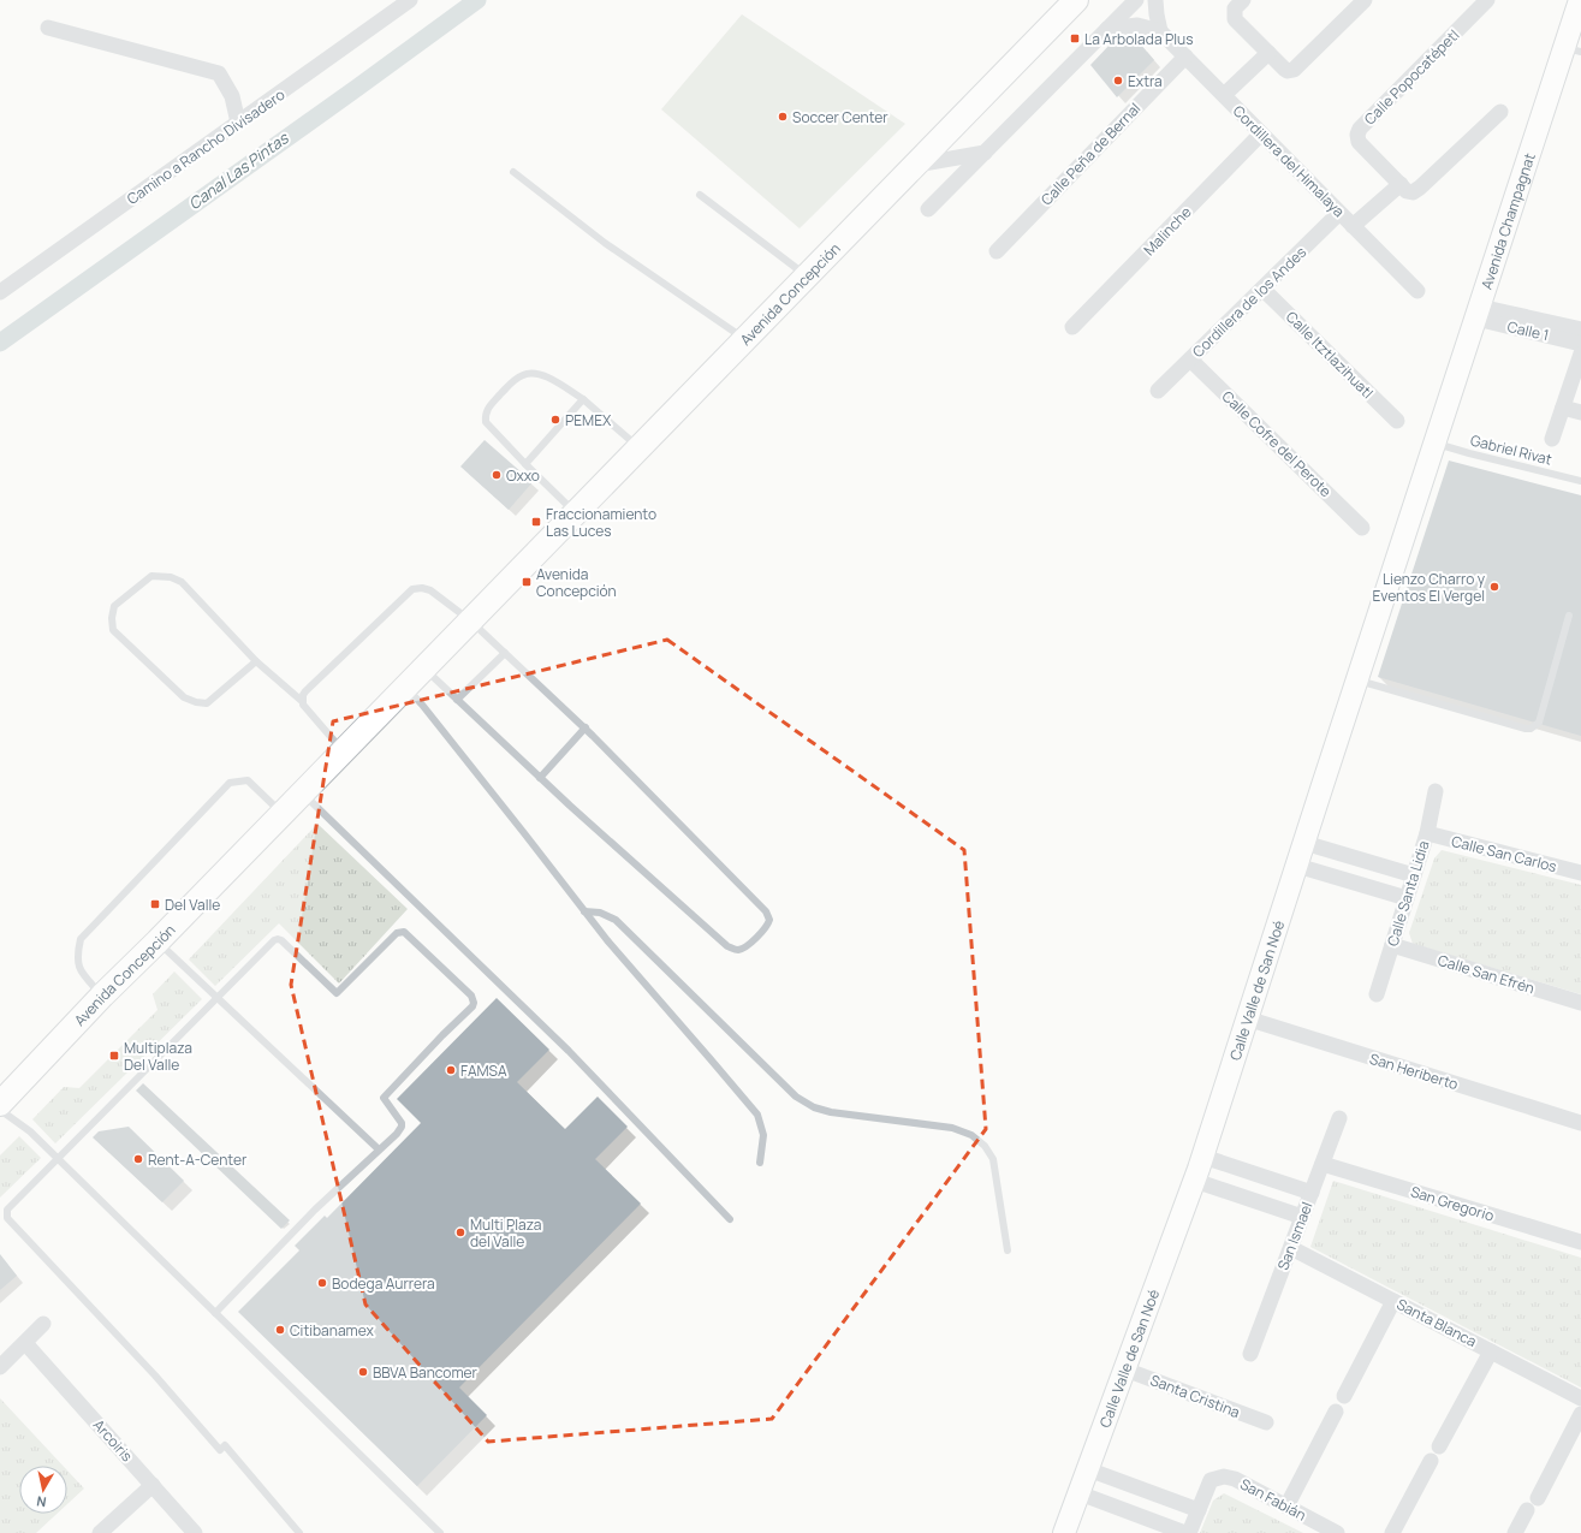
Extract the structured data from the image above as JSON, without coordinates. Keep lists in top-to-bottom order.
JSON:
{
  "streets": {
    "main road": ["Avenida Concepción"],
    "street": [
      "Calle Popocatépetl",
      "Camino a Rancho Divisadero",
      "Calle Peña de Bernal",
      "Cordillera del Himalaya",
      "Avenida Champagnat",
      "Malinche",
      "Cordillera de los Andes",
      "Calle 1",
      "Calle Itztlazihuatl",
      "Calle Cofre del Perote",
      "Calle San Carlos",
      "Calle Santa Lidia",
      "Calle San Efrén",
      "Calle Valle de San Noé",
      "San Heriberto",
      "San Gregorio",
      "San Ismael",
      "Santa Blanca",
      "Santa Cristina",
      "Arcoiris",
      "San Fabián"
    ],
    "lane": ["Gabriel Rivat"]
  },
  "crossings": [
    ["Calle Peña de Bernal", "Cordillera del Himalaya"],
    ["Cordillera del Himalaya", "Malinche"],
    ["Cordillera del Himalaya", "Cordillera de los Andes"],
    ["Avenida Champagnat", "Calle 1"],
    ["Avenida Champagnat", "Gabriel Rivat"],
    ["Avenida Champagnat", "Calle Valle de San Noé"],
    ["Cordillera de los Andes", "Calle Itztlazihuatl"],
    ["Cordillera de los Andes", "Calle Cofre del Perote"],
    ["Gabriel Rivat", "Calle Valle de San Noé"],
    ["Calle San Carlos", "Calle Santa Lidia"],
    ["Calle Santa Lidia", "Calle San Efrén"],
    ["Calle Valle de San Noé", "San Heriberto"],
    ["Calle Valle de San Noé", "Santa Cristina"],
    ["San Gregorio", "San Ismael"],
    ["San Ismael", "Santa Blanca"]
  ],
  "water": ["Canal Las Pintas"],
  "places": {
    "transit": [
      "La Arbolada Plus",
      "Fraccionamiento Las Luces",
      "Avenida Concepción",
      "Del Valle",
      "Multiplaza Del Valle"
    ],
    "other": [
      "Extra",
      "Soccer Center",
      "PEMEX",
      "Oxxo",
      "Lienzo Charro y Eventos El Vergel",
      "FAMSA",
      "Rent-A-Center",
      "Multi Plaza del Valle",
      "Bodega Aurrera",
      "Citibanamex",
      "BBVA Bancomer"
    ]
  },
  "north": "bottom"
}
